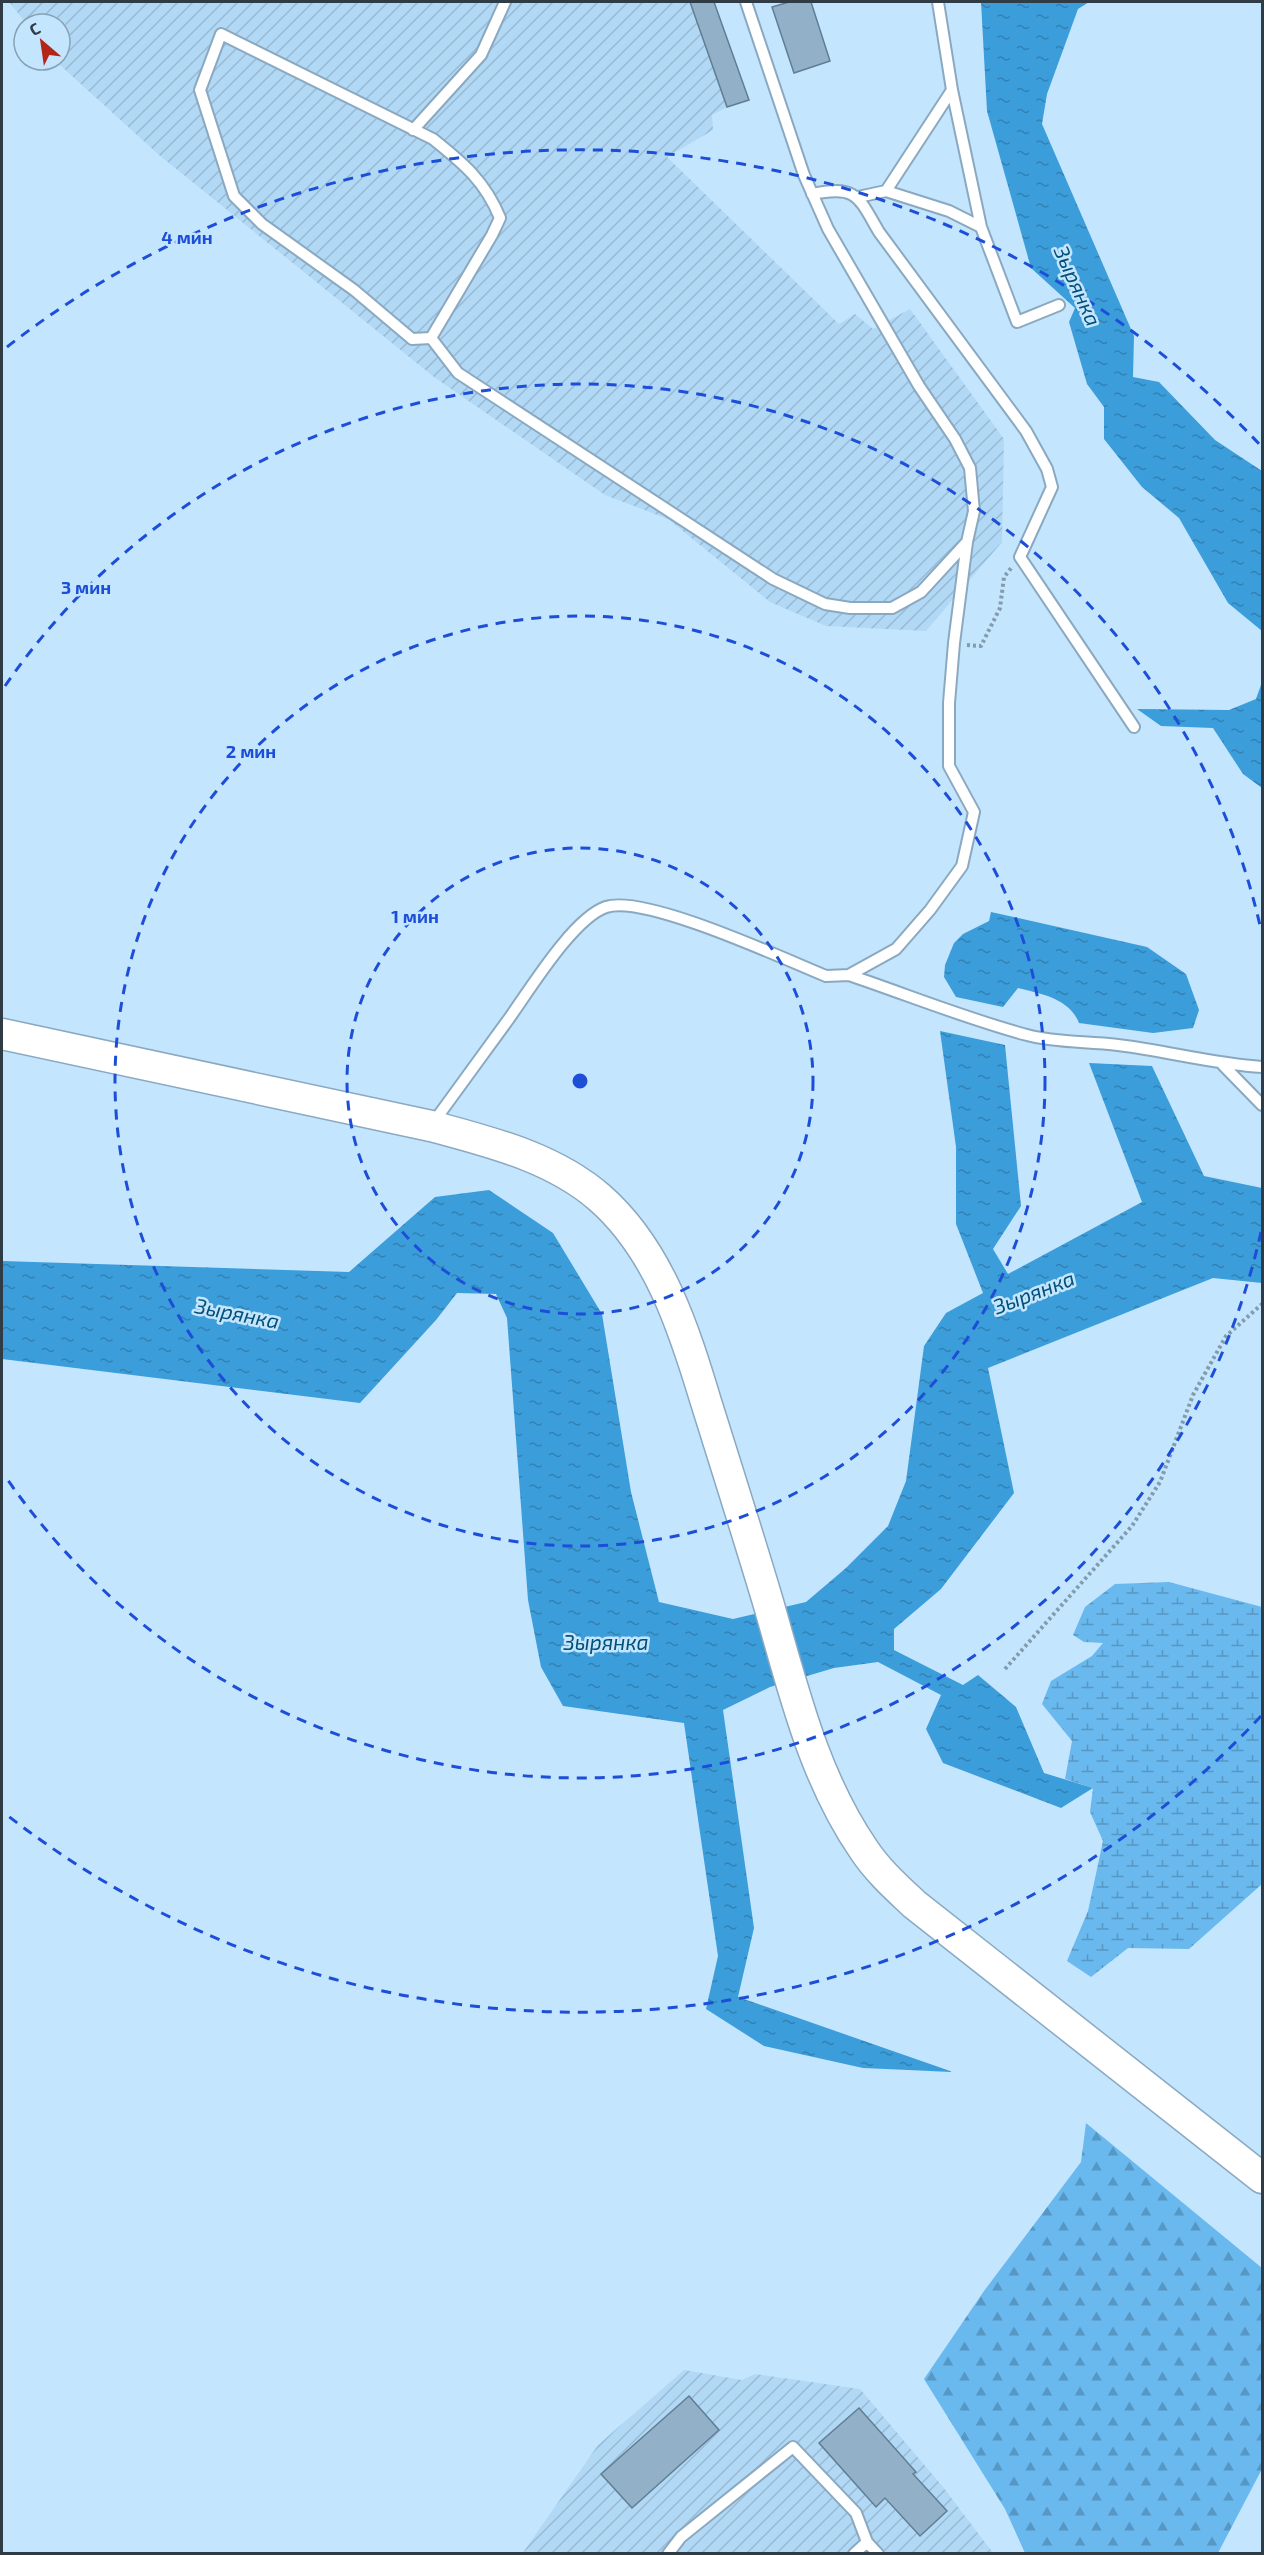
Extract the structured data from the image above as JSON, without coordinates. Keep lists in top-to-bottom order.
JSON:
{
  "water": ["Зырянка"],
  "north": "top left",
  "rings": [
    "4 мин",
    "3 мин",
    "2 мин",
    "1 мин"
  ]
}
